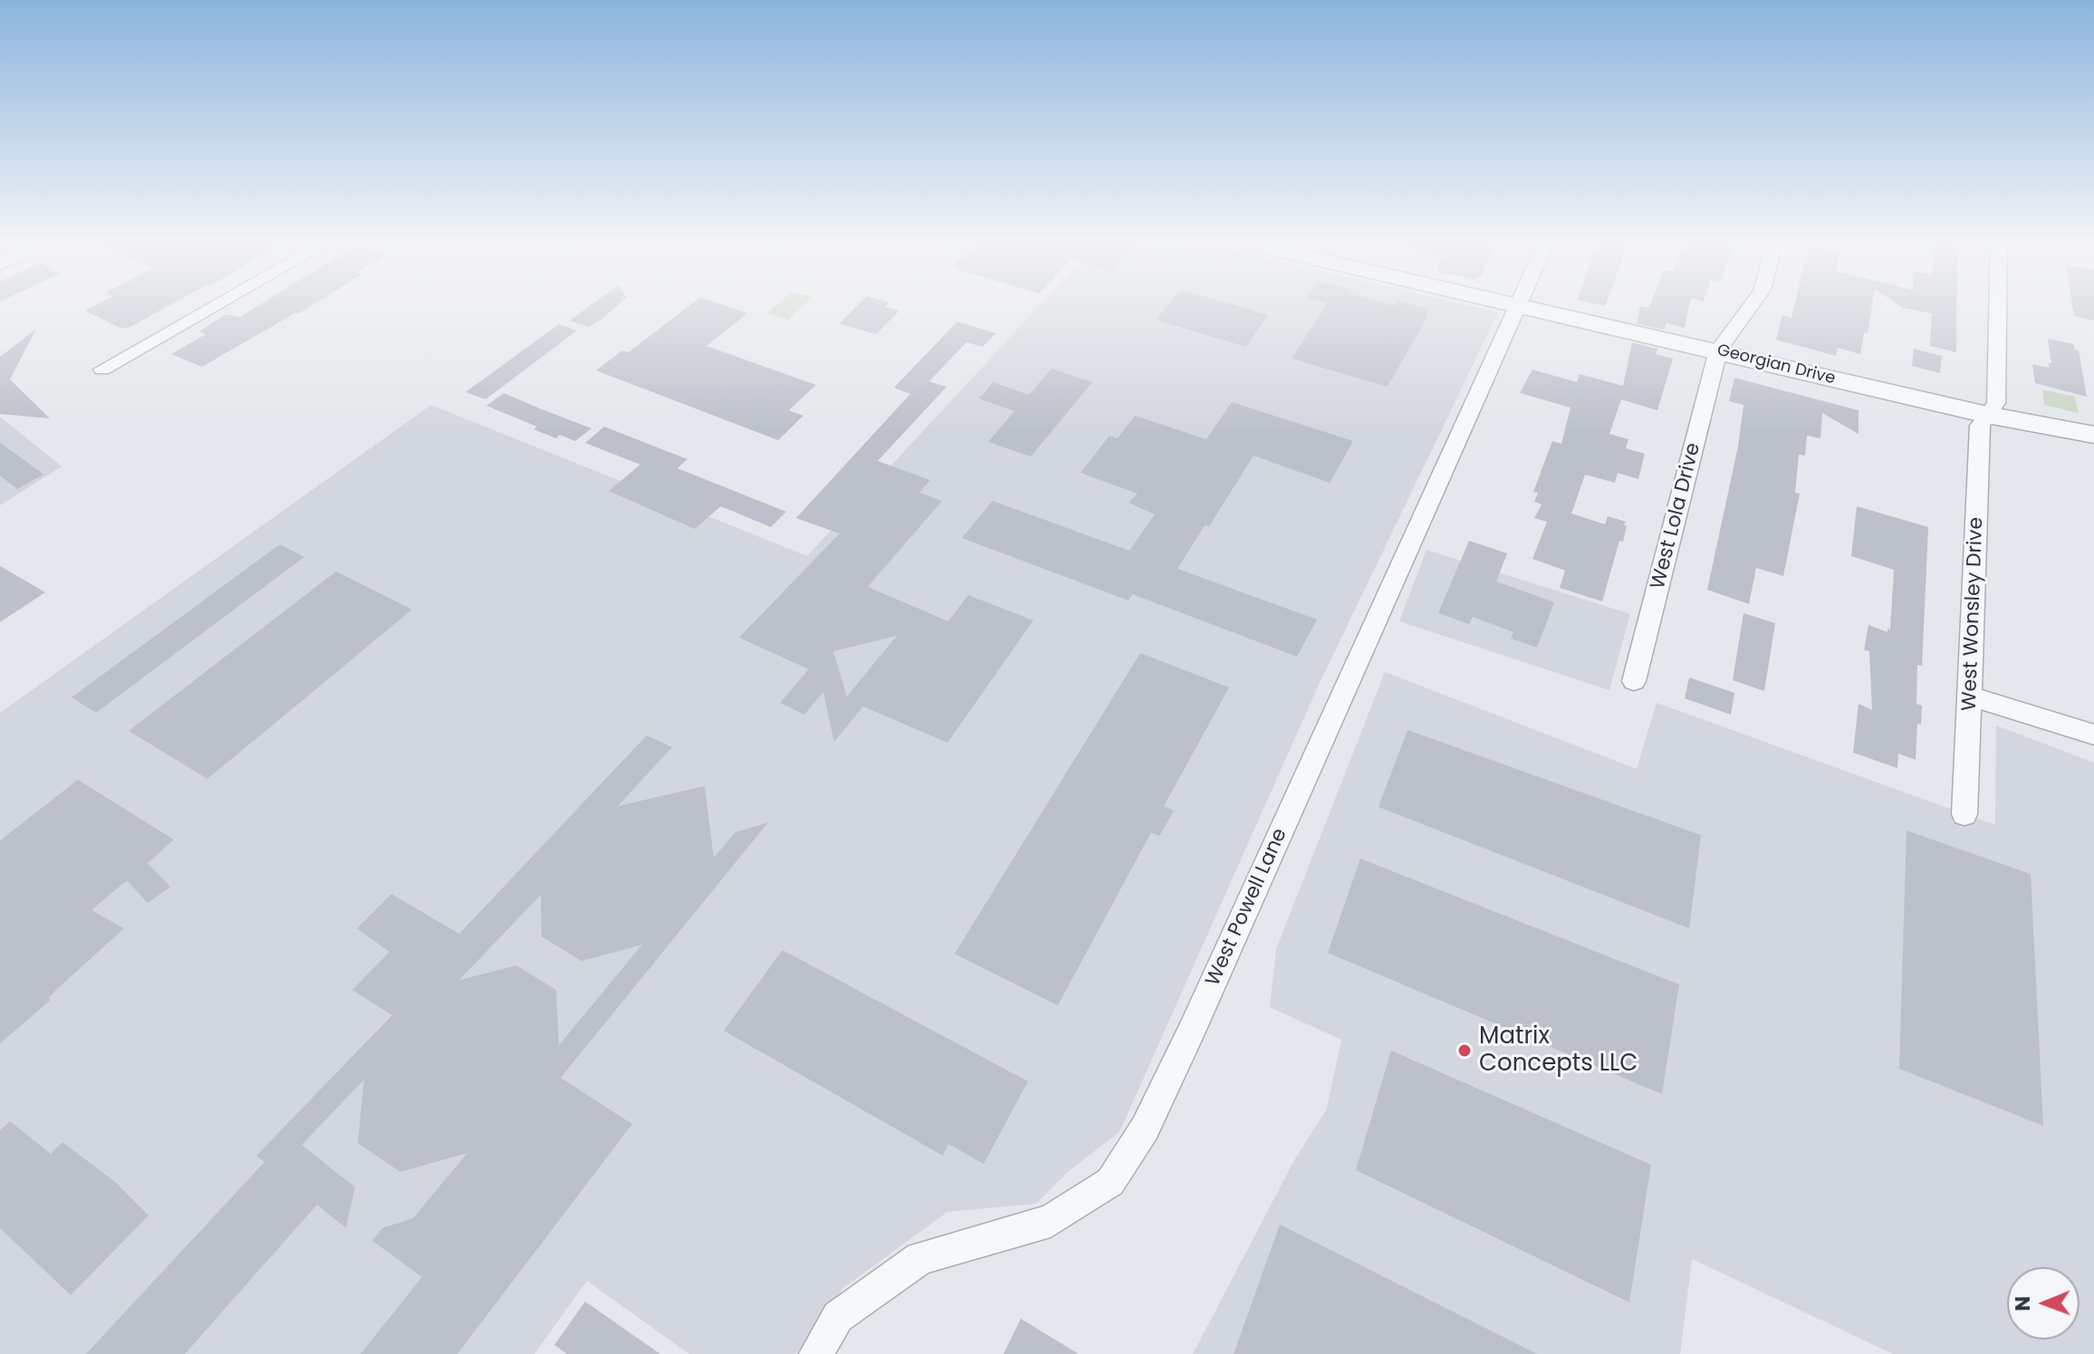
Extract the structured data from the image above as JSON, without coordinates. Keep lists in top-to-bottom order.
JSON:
{
  "streets": {
    "street": [
      "Georgian Drive",
      "West Lola Drive",
      "West Wonsley Drive",
      "West Powell Lane"
    ]
  },
  "crossings": [
    ["Georgian Drive", "West Lola Drive"],
    ["Georgian Drive", "West Wonsley Drive"],
    ["Georgian Drive", "West Powell Lane"]
  ],
  "places": ["Matrix Concepts LLC"],
  "north": "left"
}
